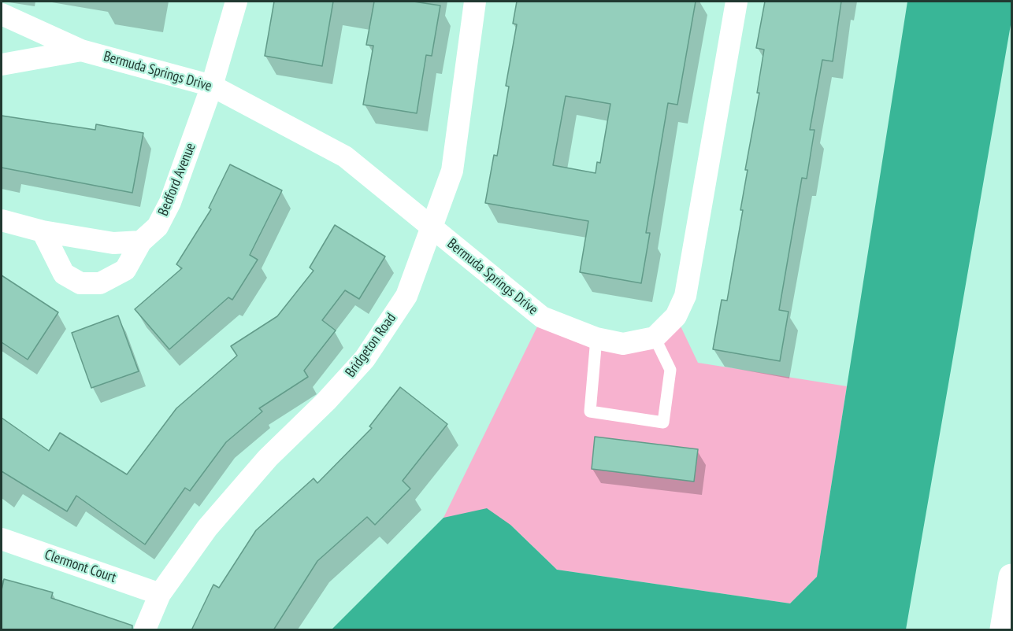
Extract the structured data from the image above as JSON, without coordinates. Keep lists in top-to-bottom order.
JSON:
{
  "streets": {
    "street": [
      "Bermuda Springs Drive",
      "Bedford Avenue",
      "Bridgeton Road",
      "Clermont Court"
    ]
  },
  "crossings": [
    ["Bermuda Springs Drive", "Bedford Avenue"],
    ["Bermuda Springs Drive", "Bridgeton Road"],
    ["Bridgeton Road", "Clermont Court"]
  ]
}
